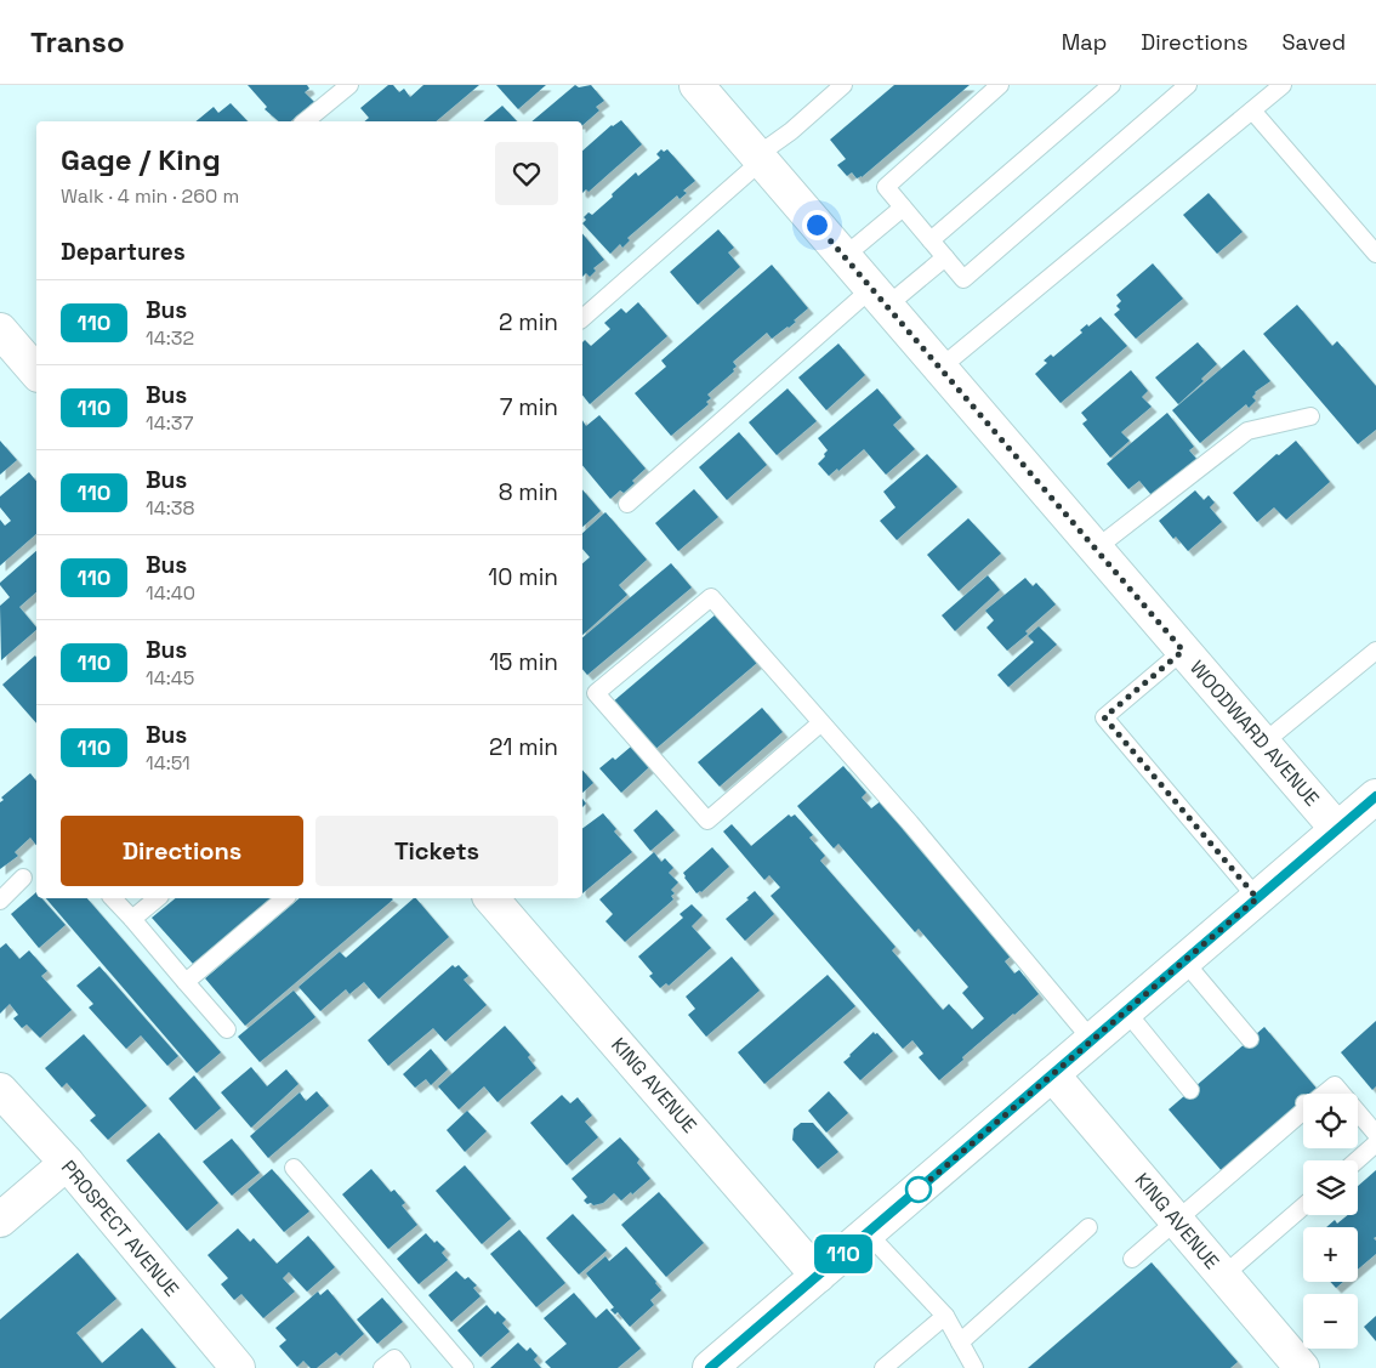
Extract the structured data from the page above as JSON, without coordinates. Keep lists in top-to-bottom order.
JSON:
{
  "streets": {
    "street": ["WOODWARD AVENUE", "KING AVENUE", "PROSPECT AVENUE"]
  },
  "lines": ["bus line 110"],
  "page": {
    "header": "Transo",
    "nav": ["Map", "Directions", "Saved"],
    "on_map": "110",
    "heading": [
      ["Gage / King", "Walk · 4 min · 260 m"],
      "Departures"
    ],
    "list": [
      {
        "mark": "110",
        "name": "Bus",
        "note": "14:32",
        "value": "2 min"
      },
      {
        "mark": "110",
        "name": "Bus",
        "note": "14:37",
        "value": "7 min"
      },
      {
        "mark": "110",
        "name": "Bus",
        "note": "14:38",
        "value": "8 min"
      },
      {
        "mark": "110",
        "name": "Bus",
        "note": "14:40",
        "value": "10 min"
      },
      {
        "mark": "110",
        "name": "Bus",
        "note": "14:45",
        "value": "15 min"
      },
      {
        "mark": "110",
        "name": "Bus",
        "note": "14:51",
        "value": "21 min"
      }
    ],
    "buttons": ["Directions", "Tickets"],
    "map_buttons": ["+", "−"]
  }
}
